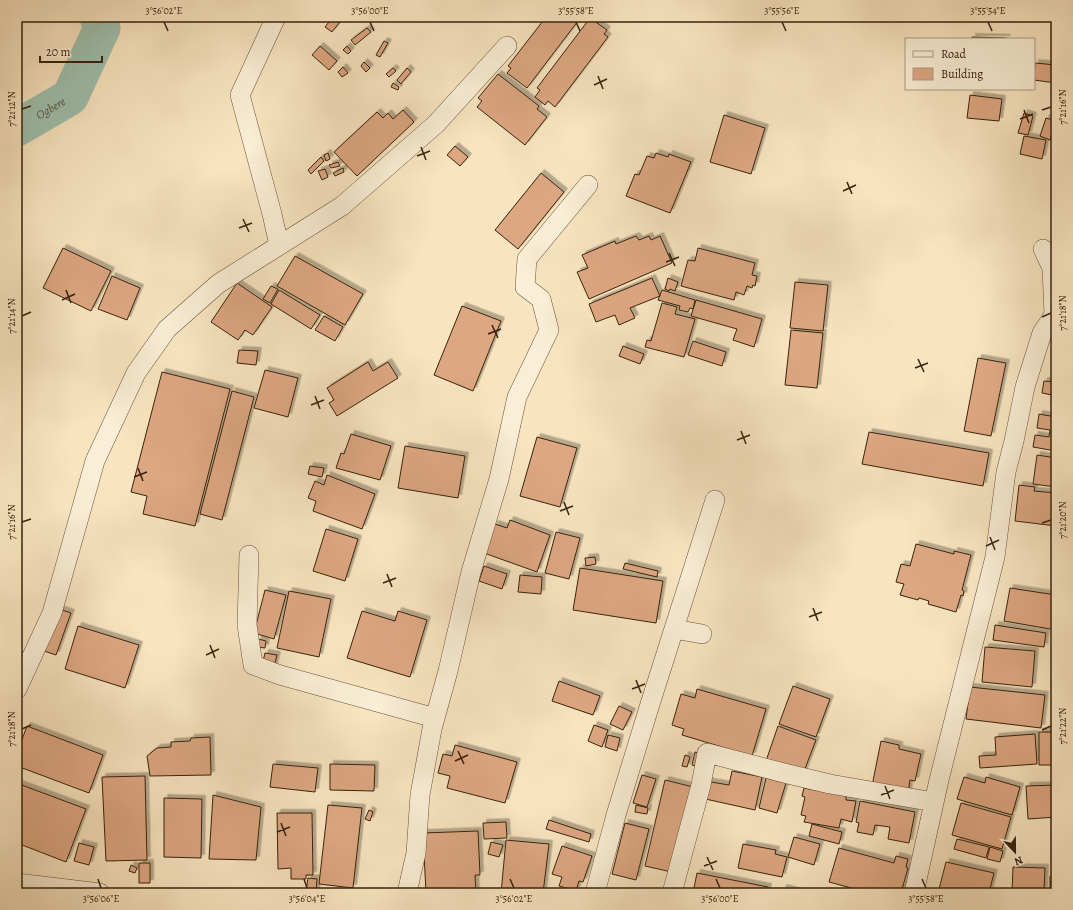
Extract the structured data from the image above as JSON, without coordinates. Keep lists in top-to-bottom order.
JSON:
{
  "water": ["Ogbere"],
  "legend": ["Road", "Building"],
  "scale_bar": "20 m",
  "north": "bottom",
  "coordinates": [
    "3°56'02\"E",
    "3°56'00\"E",
    "3°55'58\"E",
    "3°55'56\"E",
    "3°55'54\"E",
    "7°21'16\"N",
    "7°21'12\"N",
    "7°21'18\"N",
    "7°21'14\"N",
    "7°21'20\"N",
    "7°21'22\"N",
    "3°56'06\"E",
    "3°56'04\"E"
  ]
}
